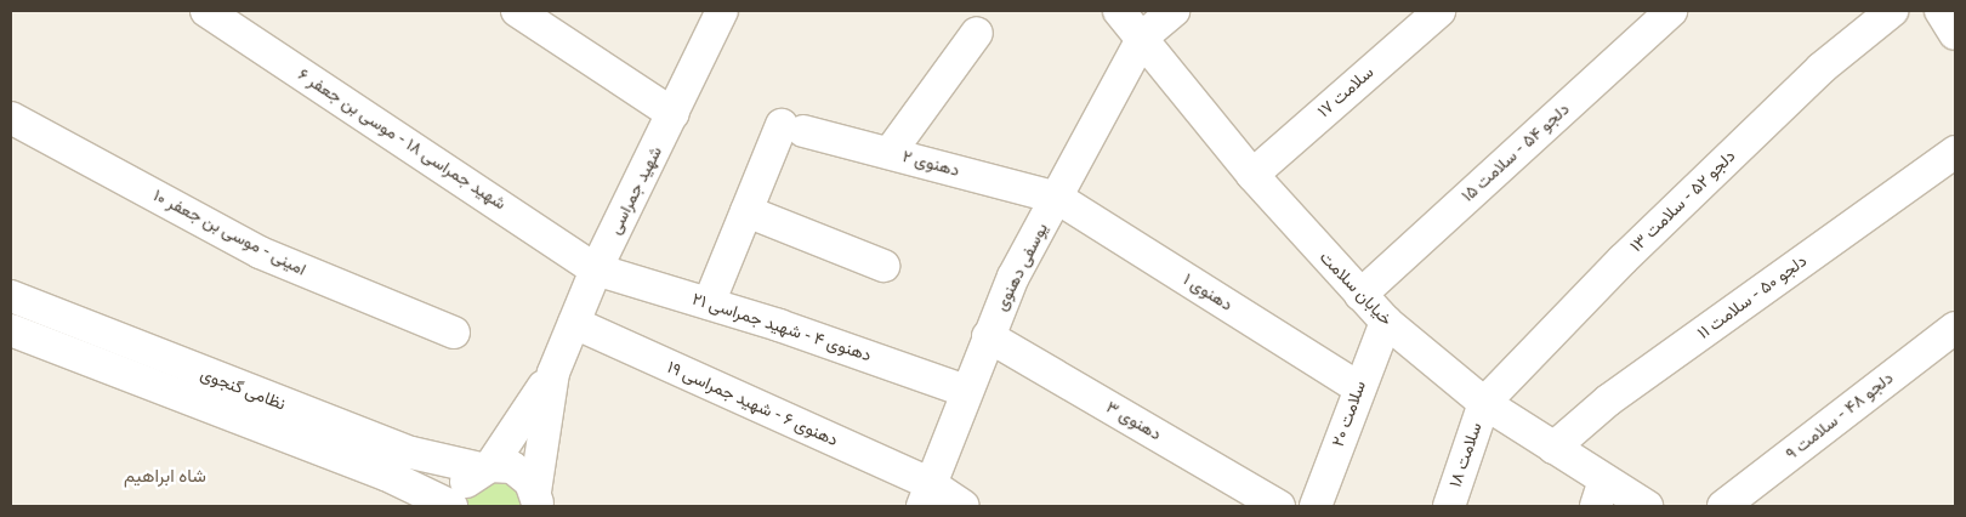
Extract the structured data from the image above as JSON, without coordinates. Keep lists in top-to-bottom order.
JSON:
{
  "streets": {
    "street": [
      "سلامت ۱۷",
      "شهید جمراسی ۱۸ - موسی بن جعفر ۶",
      "دلجو ۵۴ - سلامت ۱۵",
      "دهنوی ۲",
      "شهید جمراسی",
      "دلجو ۵۲ - سلامت ۱۳",
      "امینی - موسی بن جعفر ۱۰",
      "یوسفی دهنوی",
      "خیابان سلامت",
      "دهنوی ۱",
      "دلجو ۵۰ - سلامت ۱۱",
      "دهنوی ۴ - شهید جمراسی ۲۱",
      "نظامی گنجوی",
      "دهنوی ۶ - شهید جمراسی ۱۹",
      "سلامت ۲۰",
      "دلجو ۴۸ - سلامت ۹",
      "دهنوی ۳",
      "سلامت ۱۸"
    ]
  },
  "crossings": [
    ["سلامت ۱۷", "خیابان سلامت"],
    ["شهید جمراسی ۱۸ - موسی بن جعفر ۶", "شهید جمراسی"],
    ["شهید جمراسی ۱۸ - موسی بن جعفر ۶", "دهنوی ۴ - شهید جمراسی ۲۱"],
    ["دلجو ۵۴ - سلامت ۱۵", "خیابان سلامت"],
    ["دهنوی ۲", "یوسفی دهنوی"],
    ["دهنوی ۲", "دهنوی ۱"],
    ["شهید جمراسی", "دهنوی ۴ - شهید جمراسی ۲۱"],
    ["شهید جمراسی", "دهنوی ۶ - شهید جمراسی ۱۹"],
    ["دلجو ۵۲ - سلامت ۱۳", "خیابان سلامت"],
    ["دلجو ۵۲ - سلامت ۱۳", "سلامت ۱۸"],
    ["یوسفی دهنوی", "خیابان سلامت"],
    ["یوسفی دهنوی", "دهنوی ۱"],
    ["یوسفی دهنوی", "دهنوی ۴ - شهید جمراسی ۲۱"],
    ["یوسفی دهنوی", "دهنوی ۶ - شهید جمراسی ۱۹"],
    ["یوسفی دهنوی", "دهنوی ۳"],
    ["خیابان سلامت", "دلجو ۵۰ - سلامت ۱۱"],
    ["خیابان سلامت", "سلامت ۲۰"],
    ["خیابان سلامت", "سلامت ۱۸"],
    ["دهنوی ۱", "سلامت ۲۰"]
  ],
  "districts": ["شاه ابراهیم"]
}
